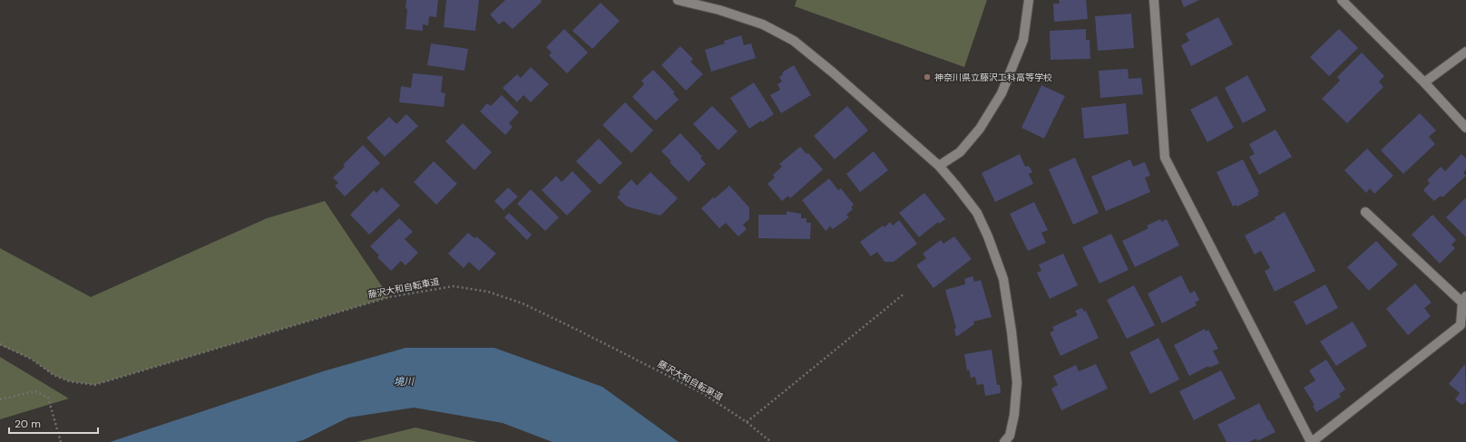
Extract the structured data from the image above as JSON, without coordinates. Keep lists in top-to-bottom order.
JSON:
{
  "streets": {
    "path": ["藤沢大和自転車道"]
  },
  "water": ["境川"],
  "places": ["神奈川県立藤沢工科高等学校"],
  "scale_bar": "20 m"
}
